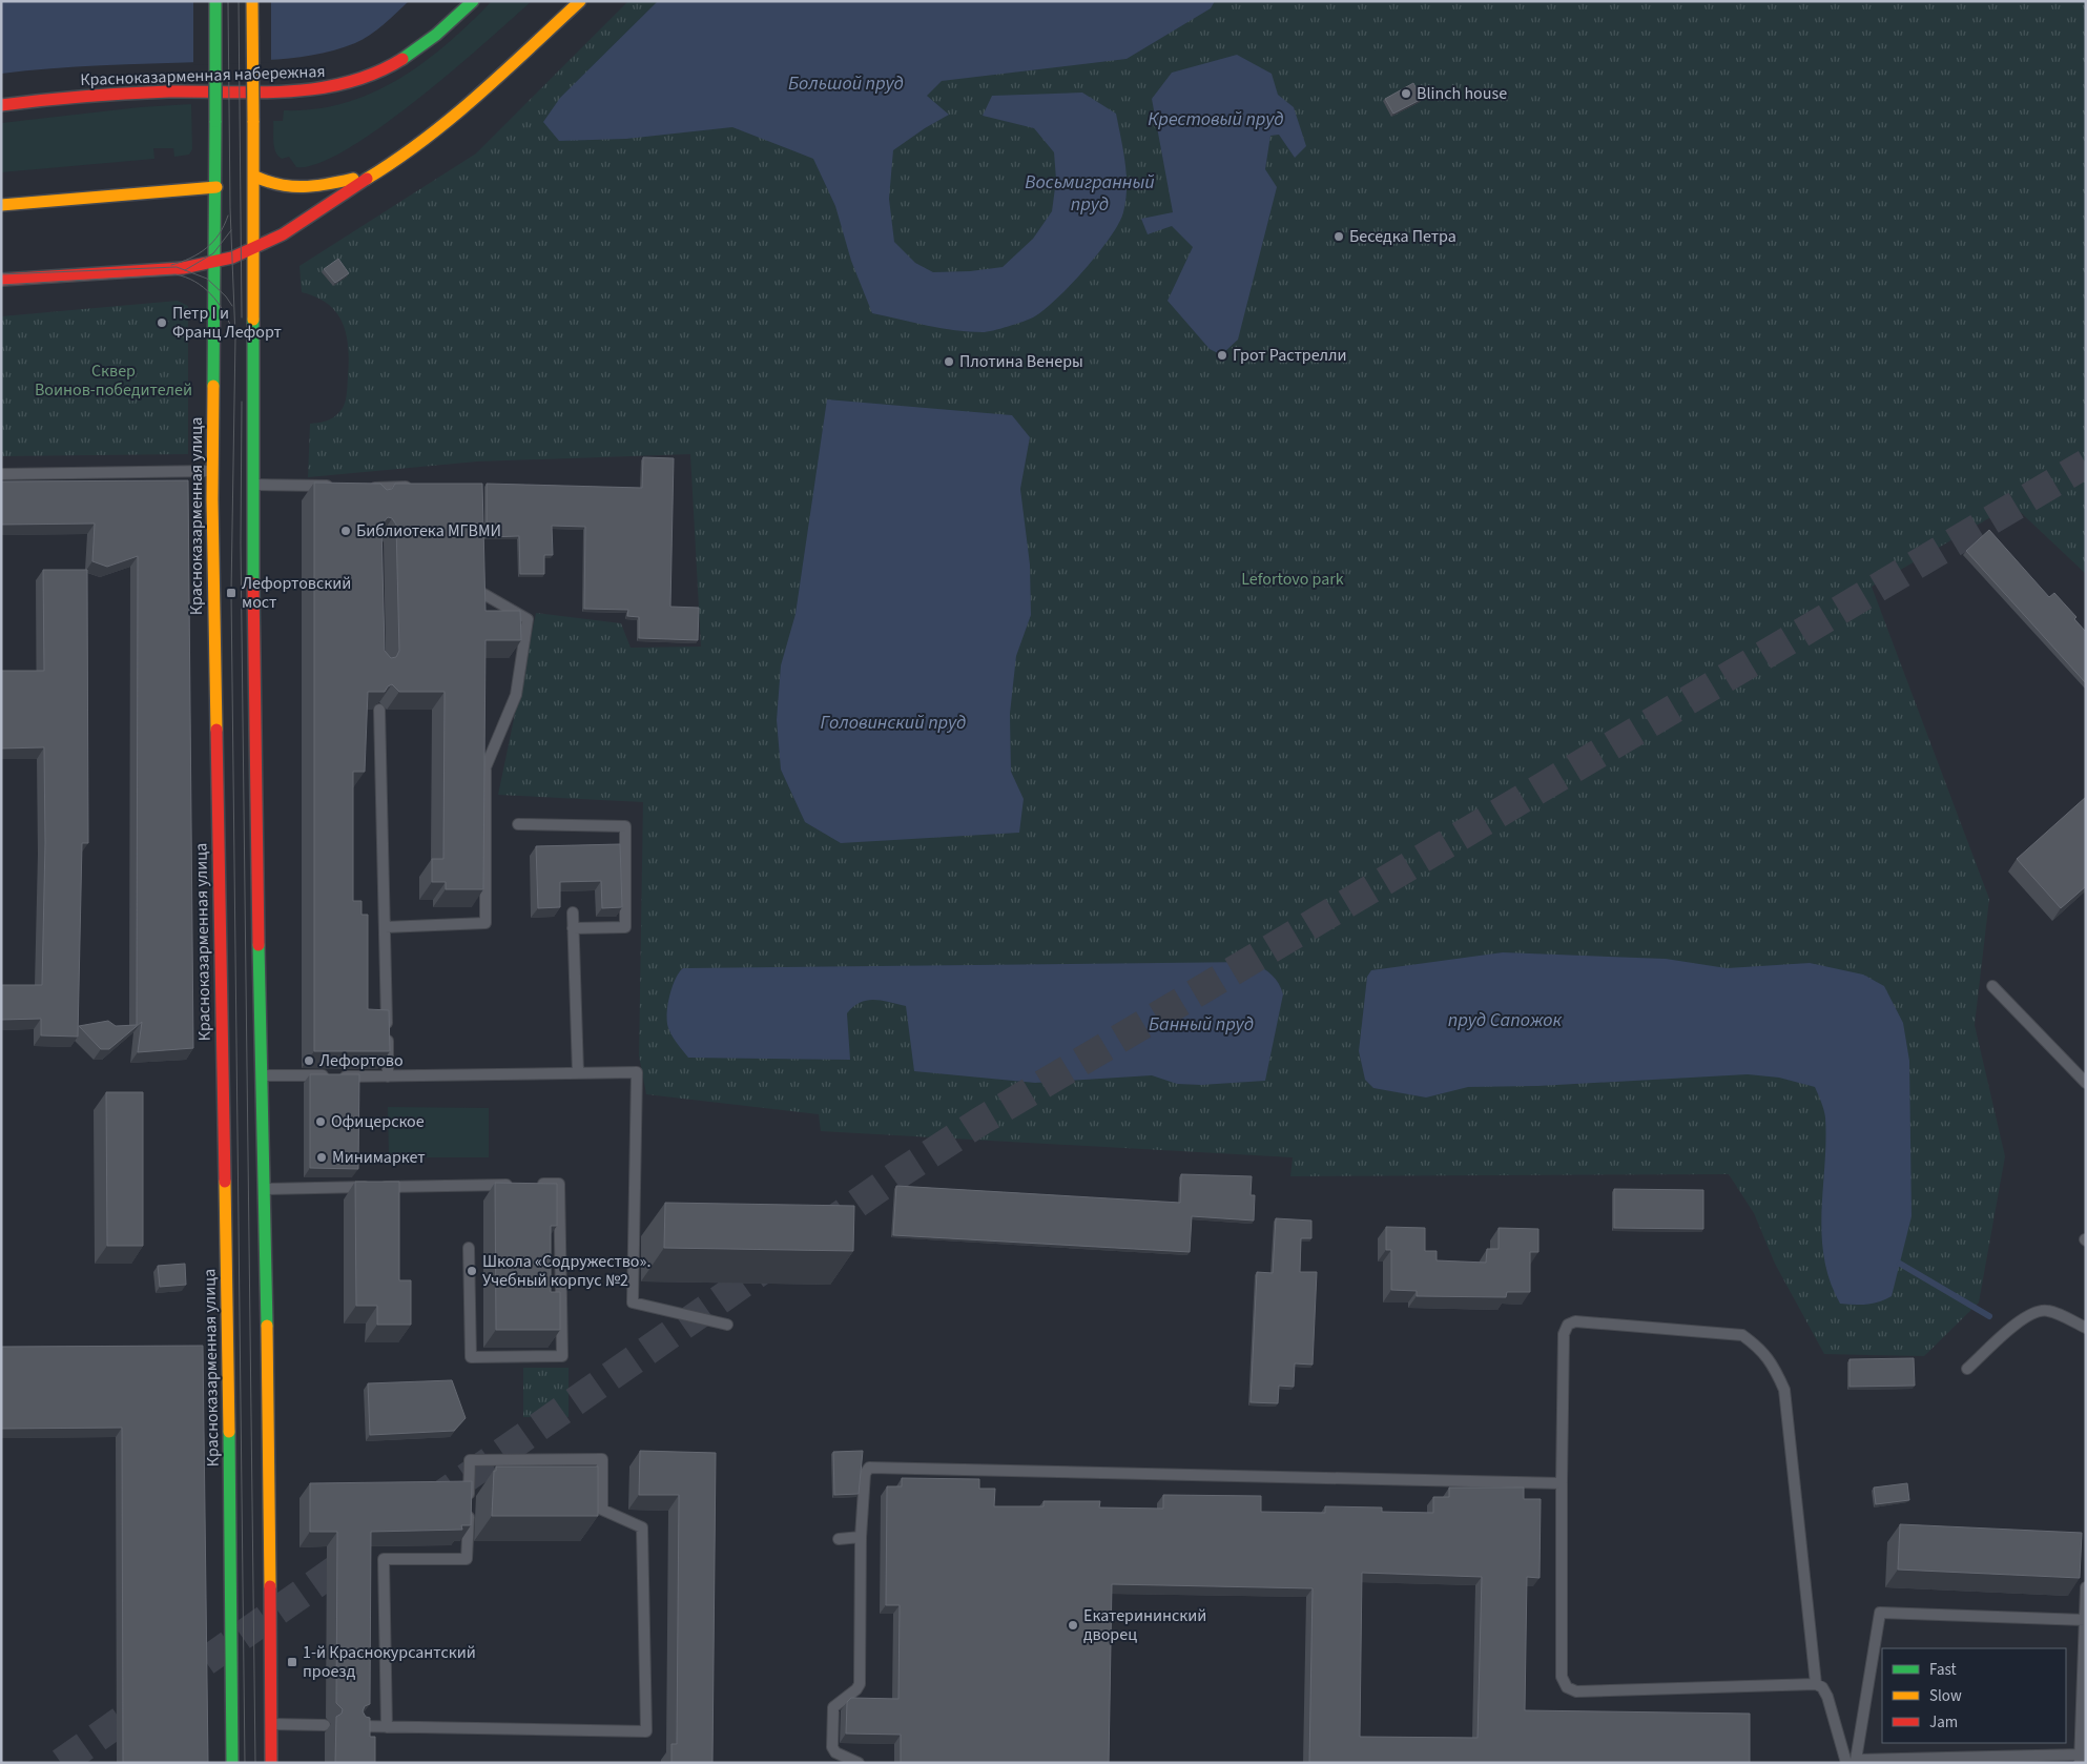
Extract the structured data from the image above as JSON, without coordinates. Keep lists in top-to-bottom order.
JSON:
{
  "streets": {
    "main road": ["Красноказарменная набережная", "Красноказарменная улица"]
  },
  "water": [
    "Большой пруд",
    "Крестовый пруд",
    "Восьмигранный пруд",
    "Головинский пруд",
    "пруд Сапожок",
    "Банный пруд"
  ],
  "parks": ["Сквер Воинов-победителей", "Lefortovo park"],
  "places": {
    "other": [
      "Blinch house",
      "Беседка Петра",
      "Петр I и Франц Лефорт",
      "Грот Растрелли",
      "Плотина Венеры",
      "Библиотека МГВМИ",
      "Лефортово",
      "Офицерское",
      "Минимаркет",
      "Школа «Содружество». Учебный корпус №2",
      "Екатерининский дворец"
    ],
    "transit": ["Лефортовский мост", "1-й Краснокурсантский проезд"]
  },
  "legend": ["Fast", "Slow", "Jam"]
}
